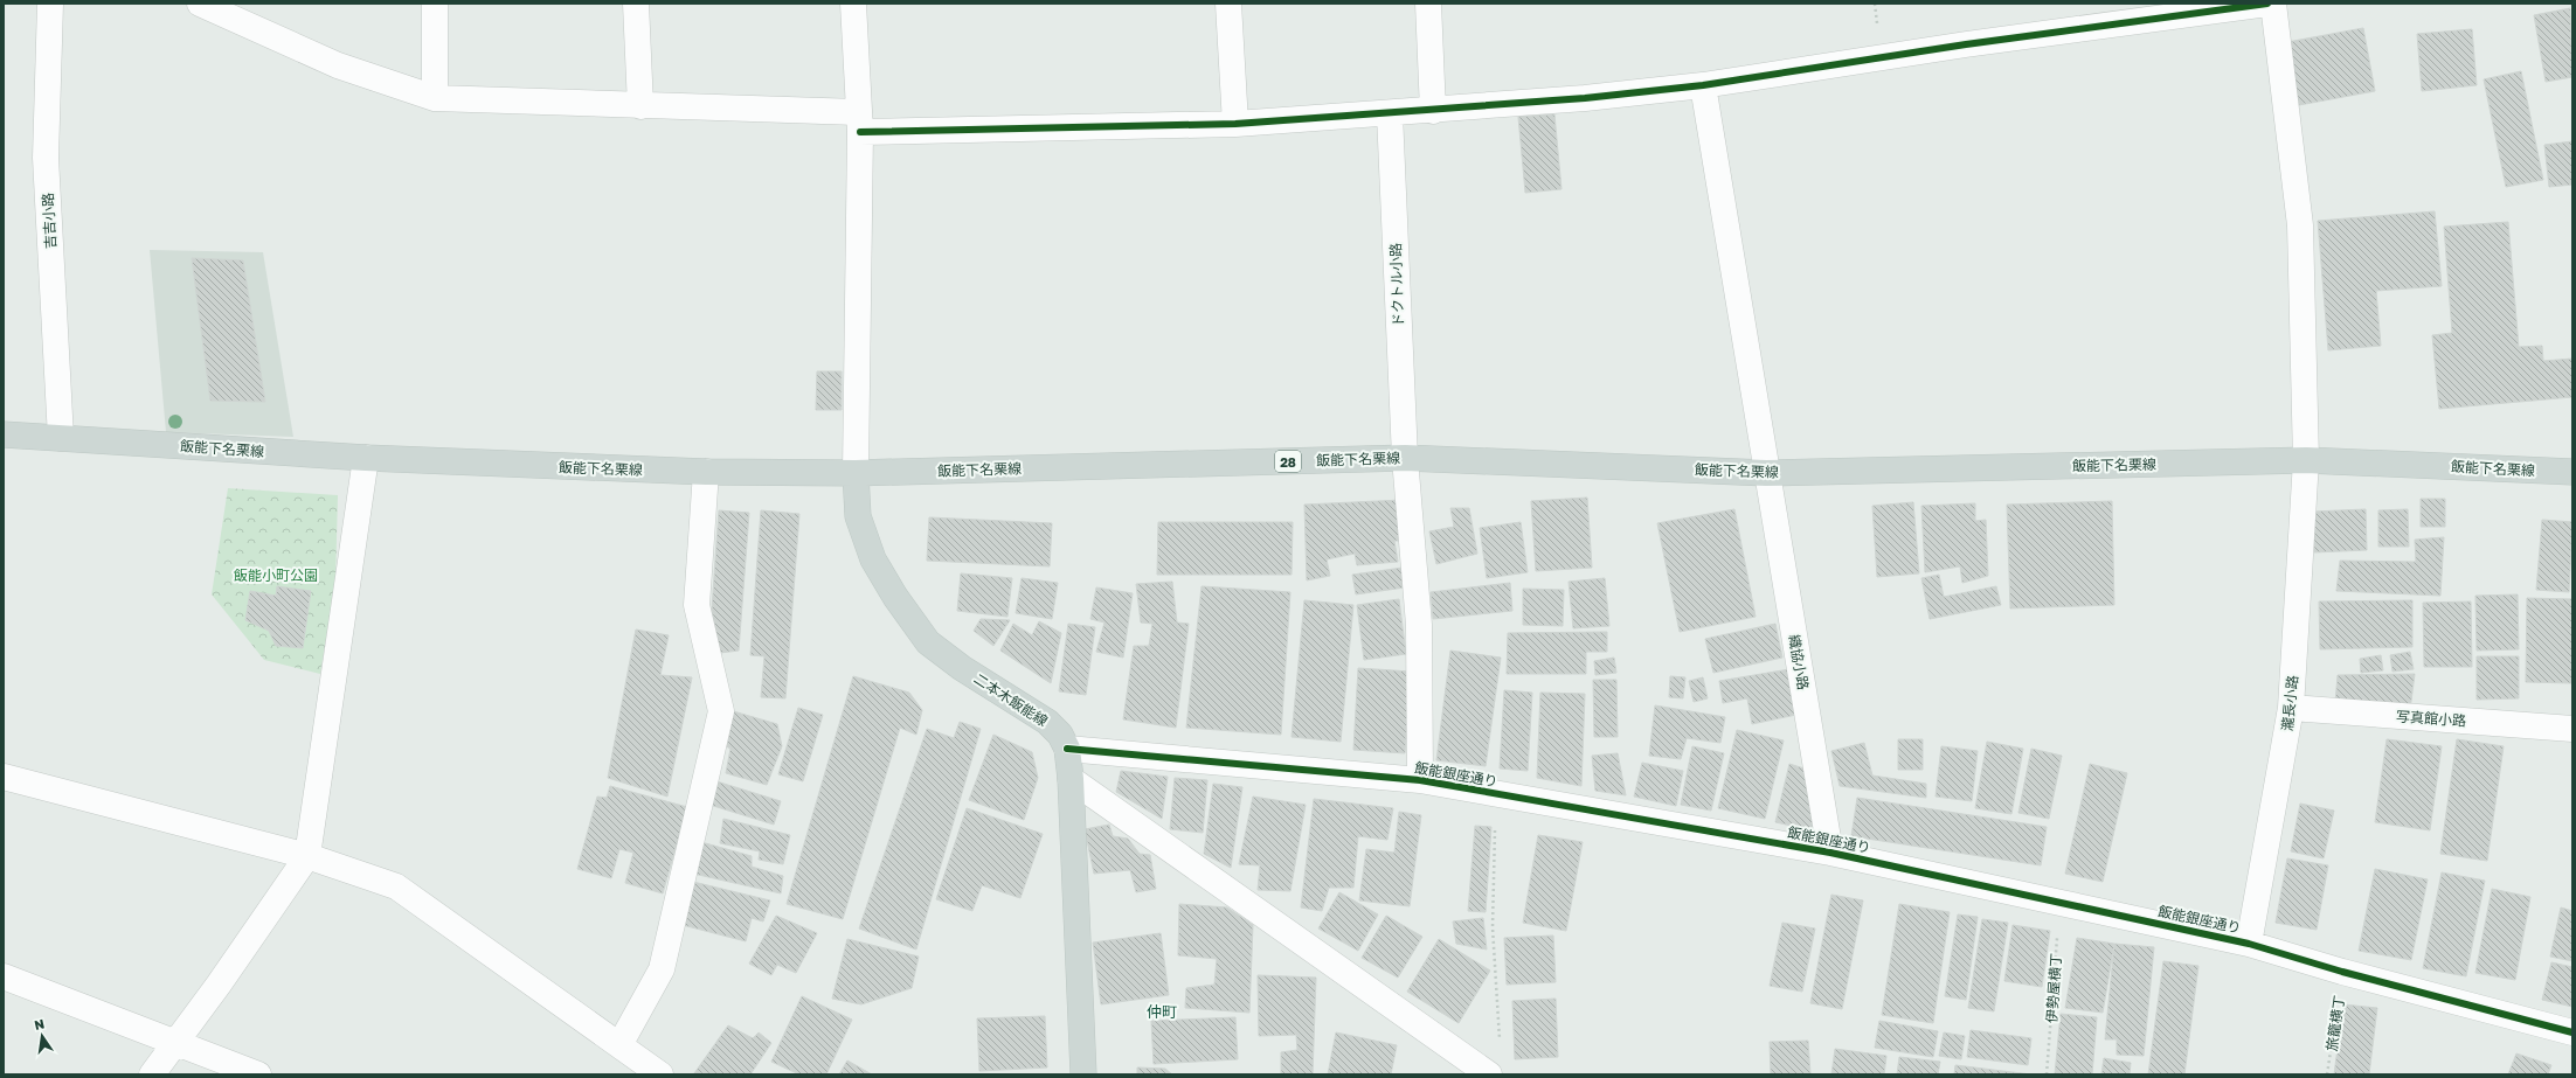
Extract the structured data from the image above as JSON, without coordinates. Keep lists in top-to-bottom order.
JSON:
{
  "streets": {
    "main road": ["飯能下名栗線", "28", "二本木飯能線"],
    "street": [
      "吉吉小路",
      "ドクトル小路",
      "織協小路",
      "瀧長小路",
      "写真館小路",
      "飯能銀座通り"
    ],
    "path": ["伊勢屋横丁", "旅籠横丁"]
  },
  "crossings": [
    ["吉吉小路", "飯能下名栗線"],
    ["ドクトル小路", "飯能下名栗線"],
    ["ドクトル小路", "飯能銀座通り"],
    ["飯能下名栗線", "織協小路"],
    ["飯能下名栗線", "二本木飯能線"],
    ["飯能下名栗線", "瀧長小路"],
    ["織協小路", "飯能銀座通り"],
    ["二本木飯能線", "飯能銀座通り"],
    ["瀧長小路", "写真館小路"],
    ["瀧長小路", "飯能銀座通り"],
    ["飯能銀座通り", "伊勢屋横丁"],
    ["飯能銀座通り", "旅籠横丁"]
  ],
  "districts": ["仲町"],
  "parks": ["飯能小町公園"],
  "north": "top"
}
